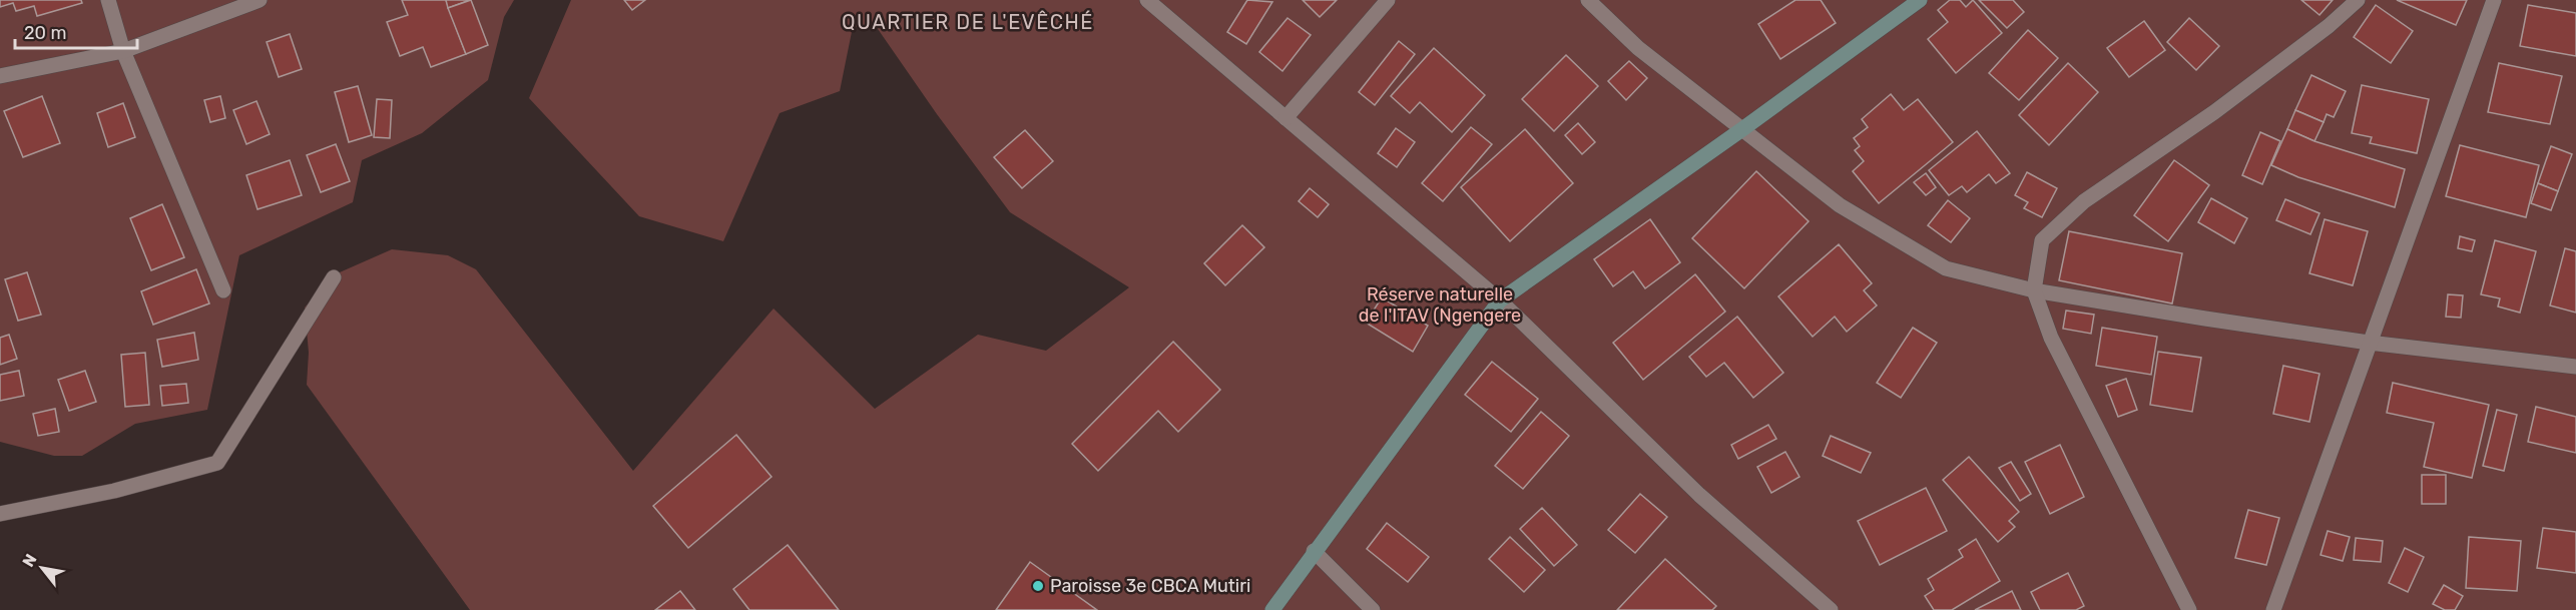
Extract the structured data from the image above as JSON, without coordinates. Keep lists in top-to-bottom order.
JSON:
{
  "districts": ["QUARTIER DE L'EVÊCHÉ"],
  "parks": ["Réserve naturelle de l'ITAV (Ngengere"],
  "places": ["Paroisse 3e CBCA Mutiri"],
  "scale_bar": "20 m",
  "north": "top left"
}
